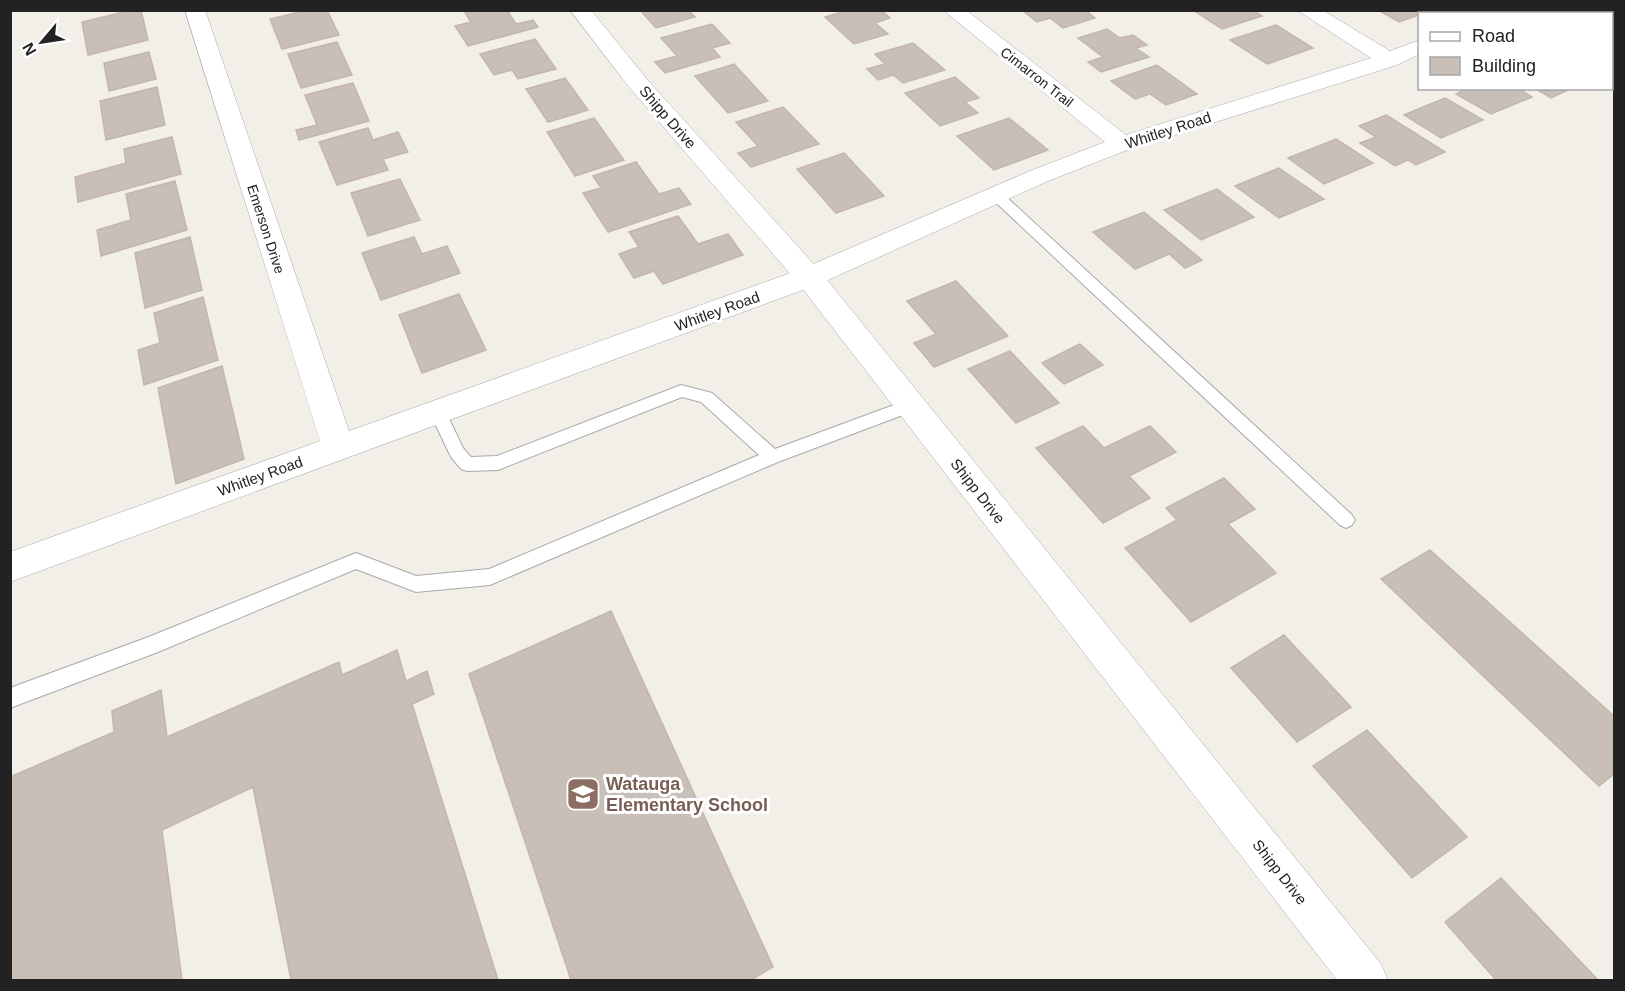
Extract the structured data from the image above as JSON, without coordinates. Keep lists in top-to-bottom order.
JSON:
{
  "streets": {
    "street": [
      "Cimarron Trail",
      "Shipp Drive",
      "Whitley Road",
      "Emerson Drive"
    ]
  },
  "crossings": [
    ["Cimarron Trail", "Whitley Road"],
    ["Shipp Drive", "Whitley Road"],
    ["Whitley Road", "Emerson Drive"]
  ],
  "places": {
    "school or university": ["Watauga Elementary School"]
  },
  "legend": ["Road", "Building"],
  "north": "bottom left"
}
